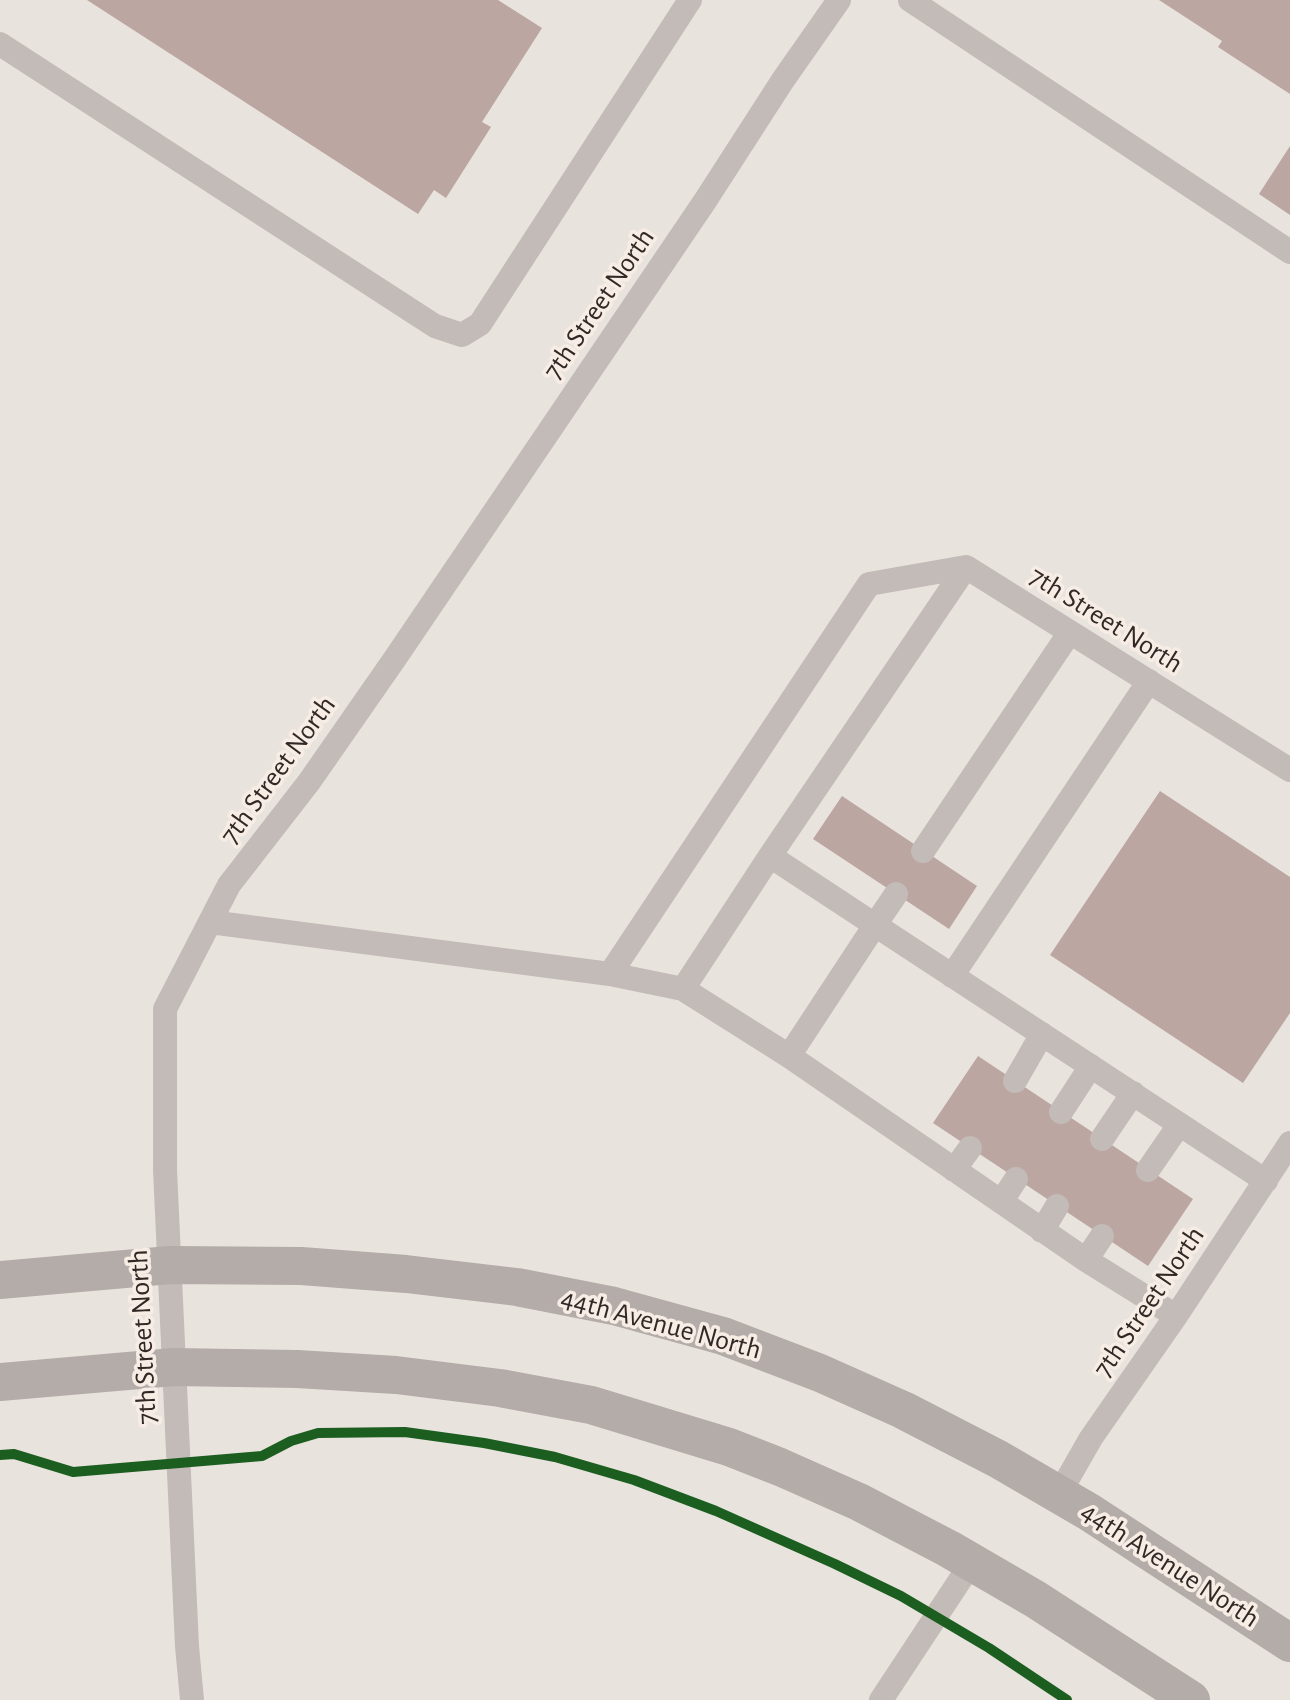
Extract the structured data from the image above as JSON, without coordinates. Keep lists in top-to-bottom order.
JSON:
{
  "streets": {
    "main road": ["44th Avenue North"],
    "lane": ["7th Street North"]
  },
  "crossings": [
    ["7th Street North", "44th Avenue North"]
  ]
}
